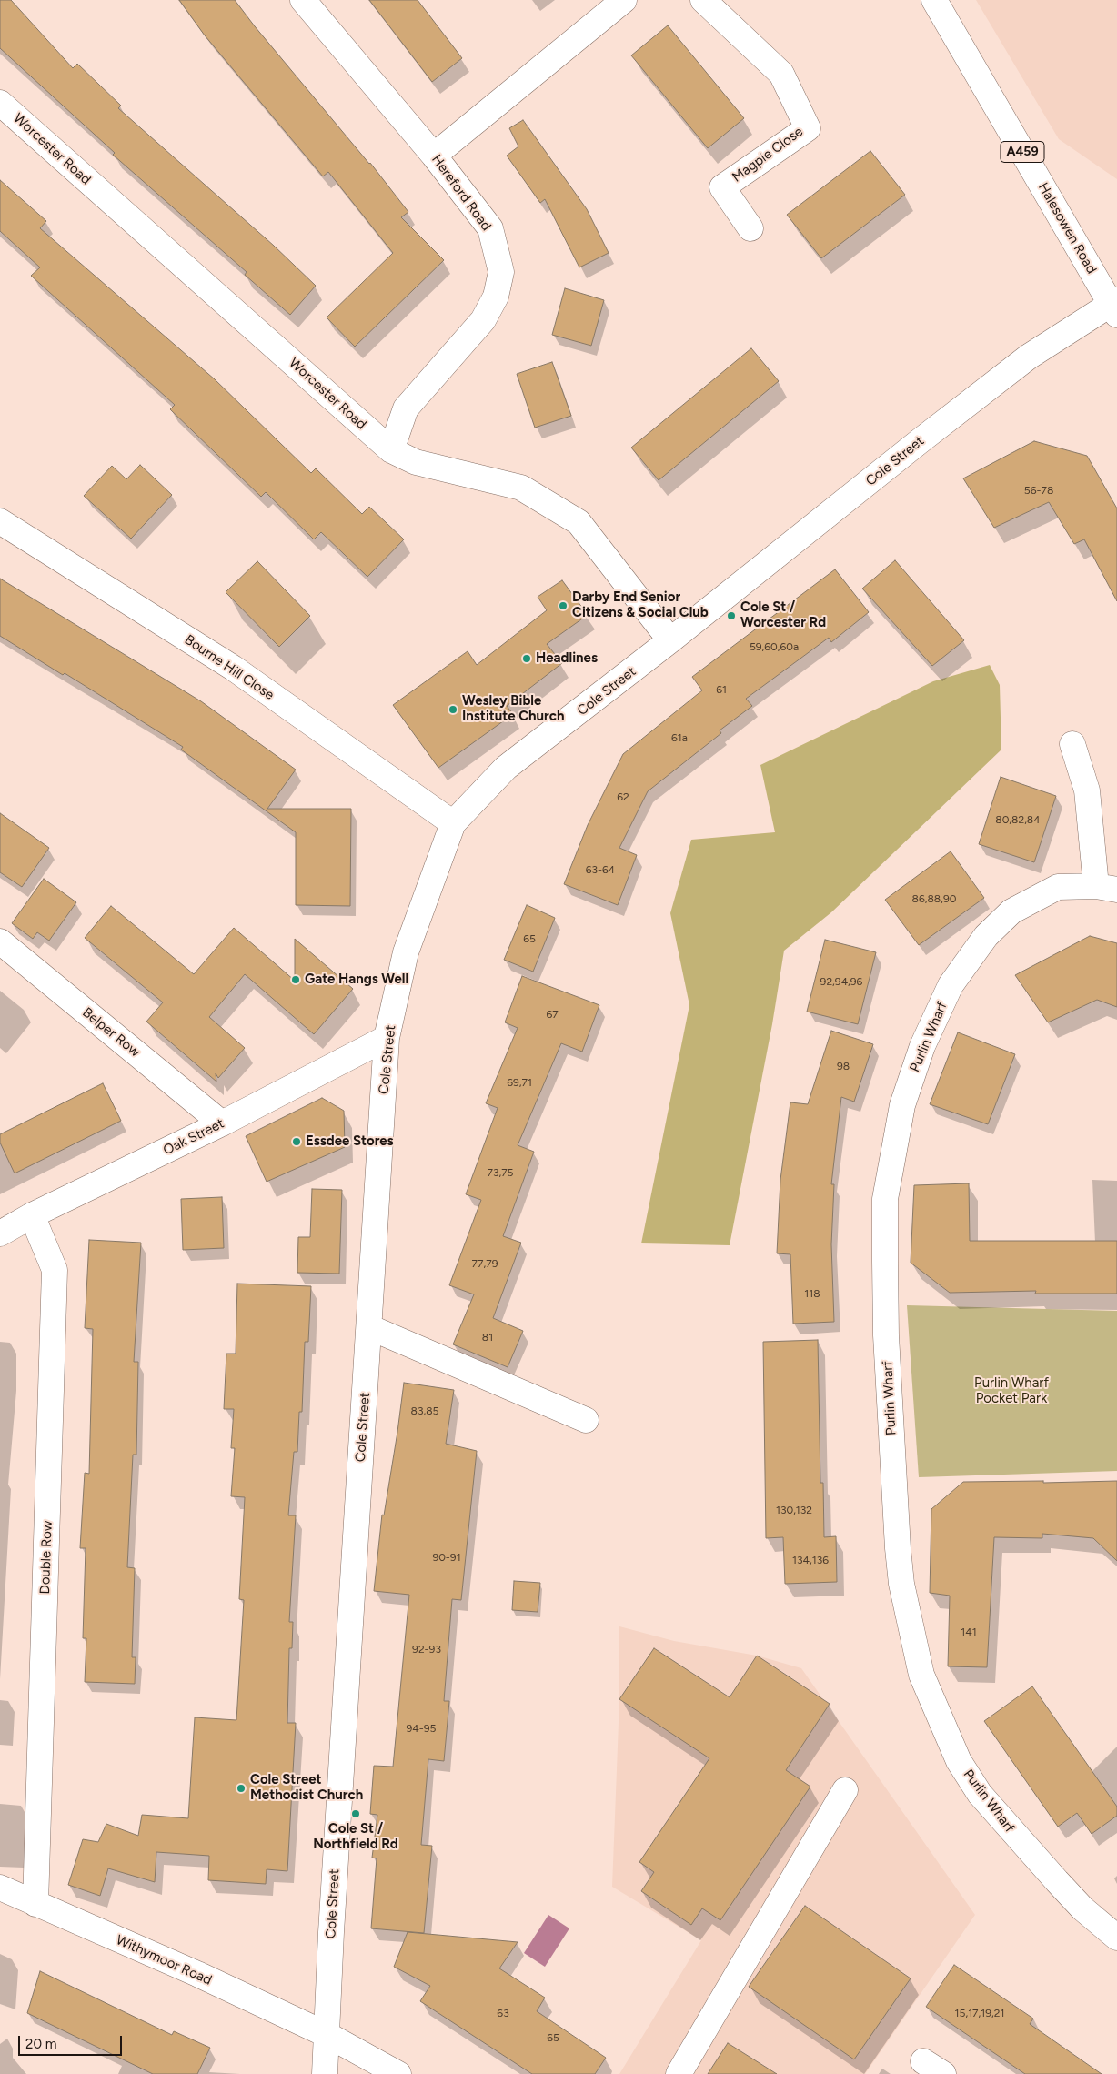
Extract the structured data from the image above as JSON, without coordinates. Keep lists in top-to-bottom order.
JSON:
{
  "streets": {
    "street": [
      "Worcester Road",
      "A459",
      "Magpie Close",
      "Hereford Road",
      "Halesowen Road",
      "Cole Street",
      "Bourne Hill Close",
      "Belper Row",
      "Purlin Wharf",
      "Oak Street",
      "Double Row",
      "Withymoor Road"
    ]
  },
  "crossings": [
    ["Worcester Road", "Hereford Road"],
    ["Worcester Road", "Cole Street"],
    ["Halesowen Road", "Cole Street"],
    ["Cole Street", "Bourne Hill Close"],
    ["Cole Street", "Oak Street"],
    ["Cole Street", "Withymoor Road"],
    ["Belper Row", "Oak Street"],
    ["Oak Street", "Double Row"],
    ["Double Row", "Withymoor Road"]
  ],
  "parks": ["Purlin Wharf Pocket Park"],
  "places": [
    "Darby End Senior Citizens & Social Club",
    "Cole St / Worcester Rd",
    "Headlines",
    "Wesley Bible Institute Church",
    "Gate Hangs Well",
    "Essdee Stores",
    "Cole Street Methodist Church",
    "Cole St / Northfield Rd"
  ],
  "house_numbers": [
    "56-78",
    "59,60,60a",
    "61",
    "61a",
    "62",
    "80,82,84",
    "63-64",
    "86,88,90",
    "65",
    "92,94,96",
    "67",
    "98",
    "69,71",
    "73,75",
    "77,79",
    "118",
    "81",
    "83,85",
    "130,132",
    "90-91",
    "134,136",
    "141",
    "92-93",
    "94-95",
    "63",
    "15,17,19,21",
    "65"
  ],
  "scale_bar": "20 m"
}
